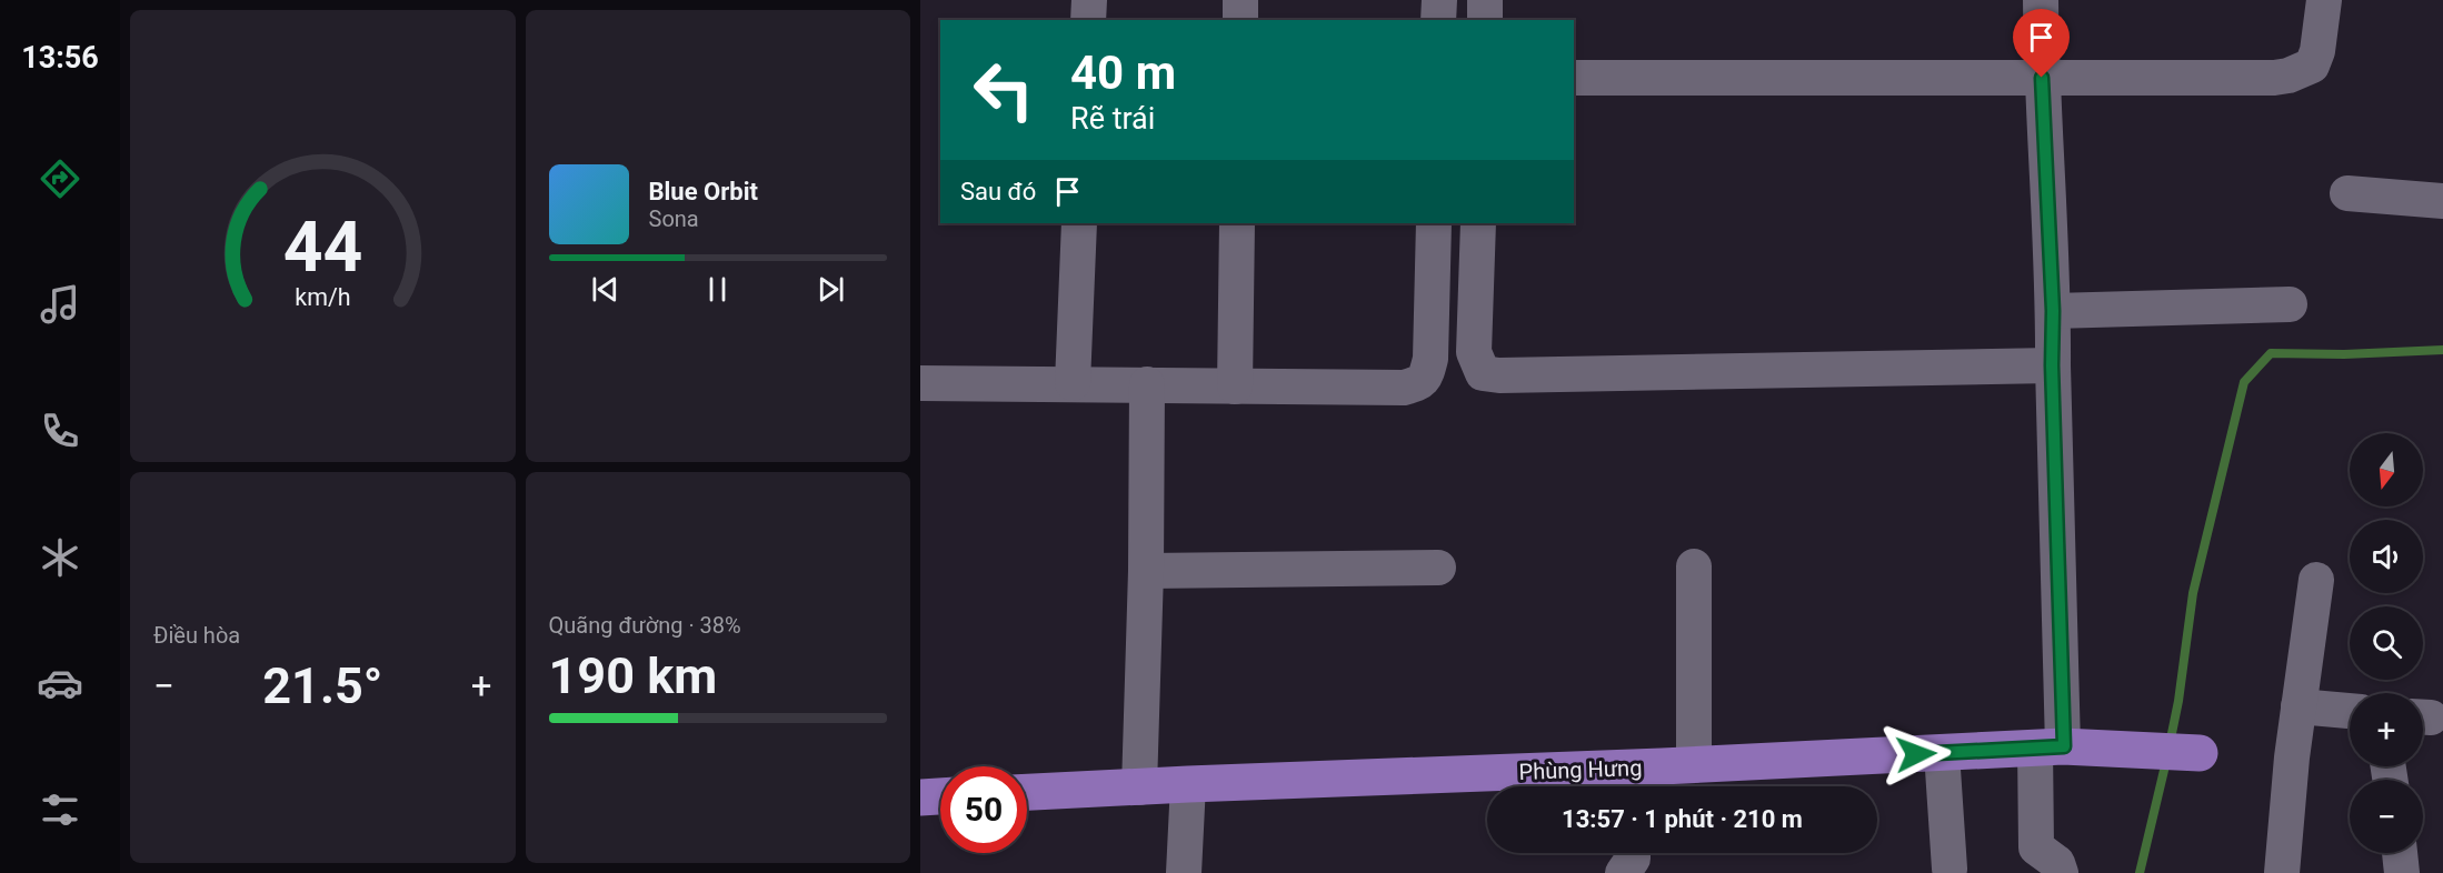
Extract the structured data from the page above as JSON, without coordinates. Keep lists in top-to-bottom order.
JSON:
{
  "streets": {
    "main road": ["Phùng Hưng"]
  },
  "north": "bottom",
  "page": {
    "tabs": "13:56",
    "turn": ["40 m", "Rẽ trái"],
    "then": "Sau đó",
    "song": ["Blue Orbit", "Sona"],
    "map_buttons": ["+", "−"],
    "tile": [
      "Điều hòa",
      ["Quãng đường · 38%", "190 km"]
    ],
    "heat": ["−", "21.5°", "+"],
    "limit": "50",
    "trip": "13:57 · 1 phút · 210 m",
    "gauge": ["44", "km/h"]
  }
}
